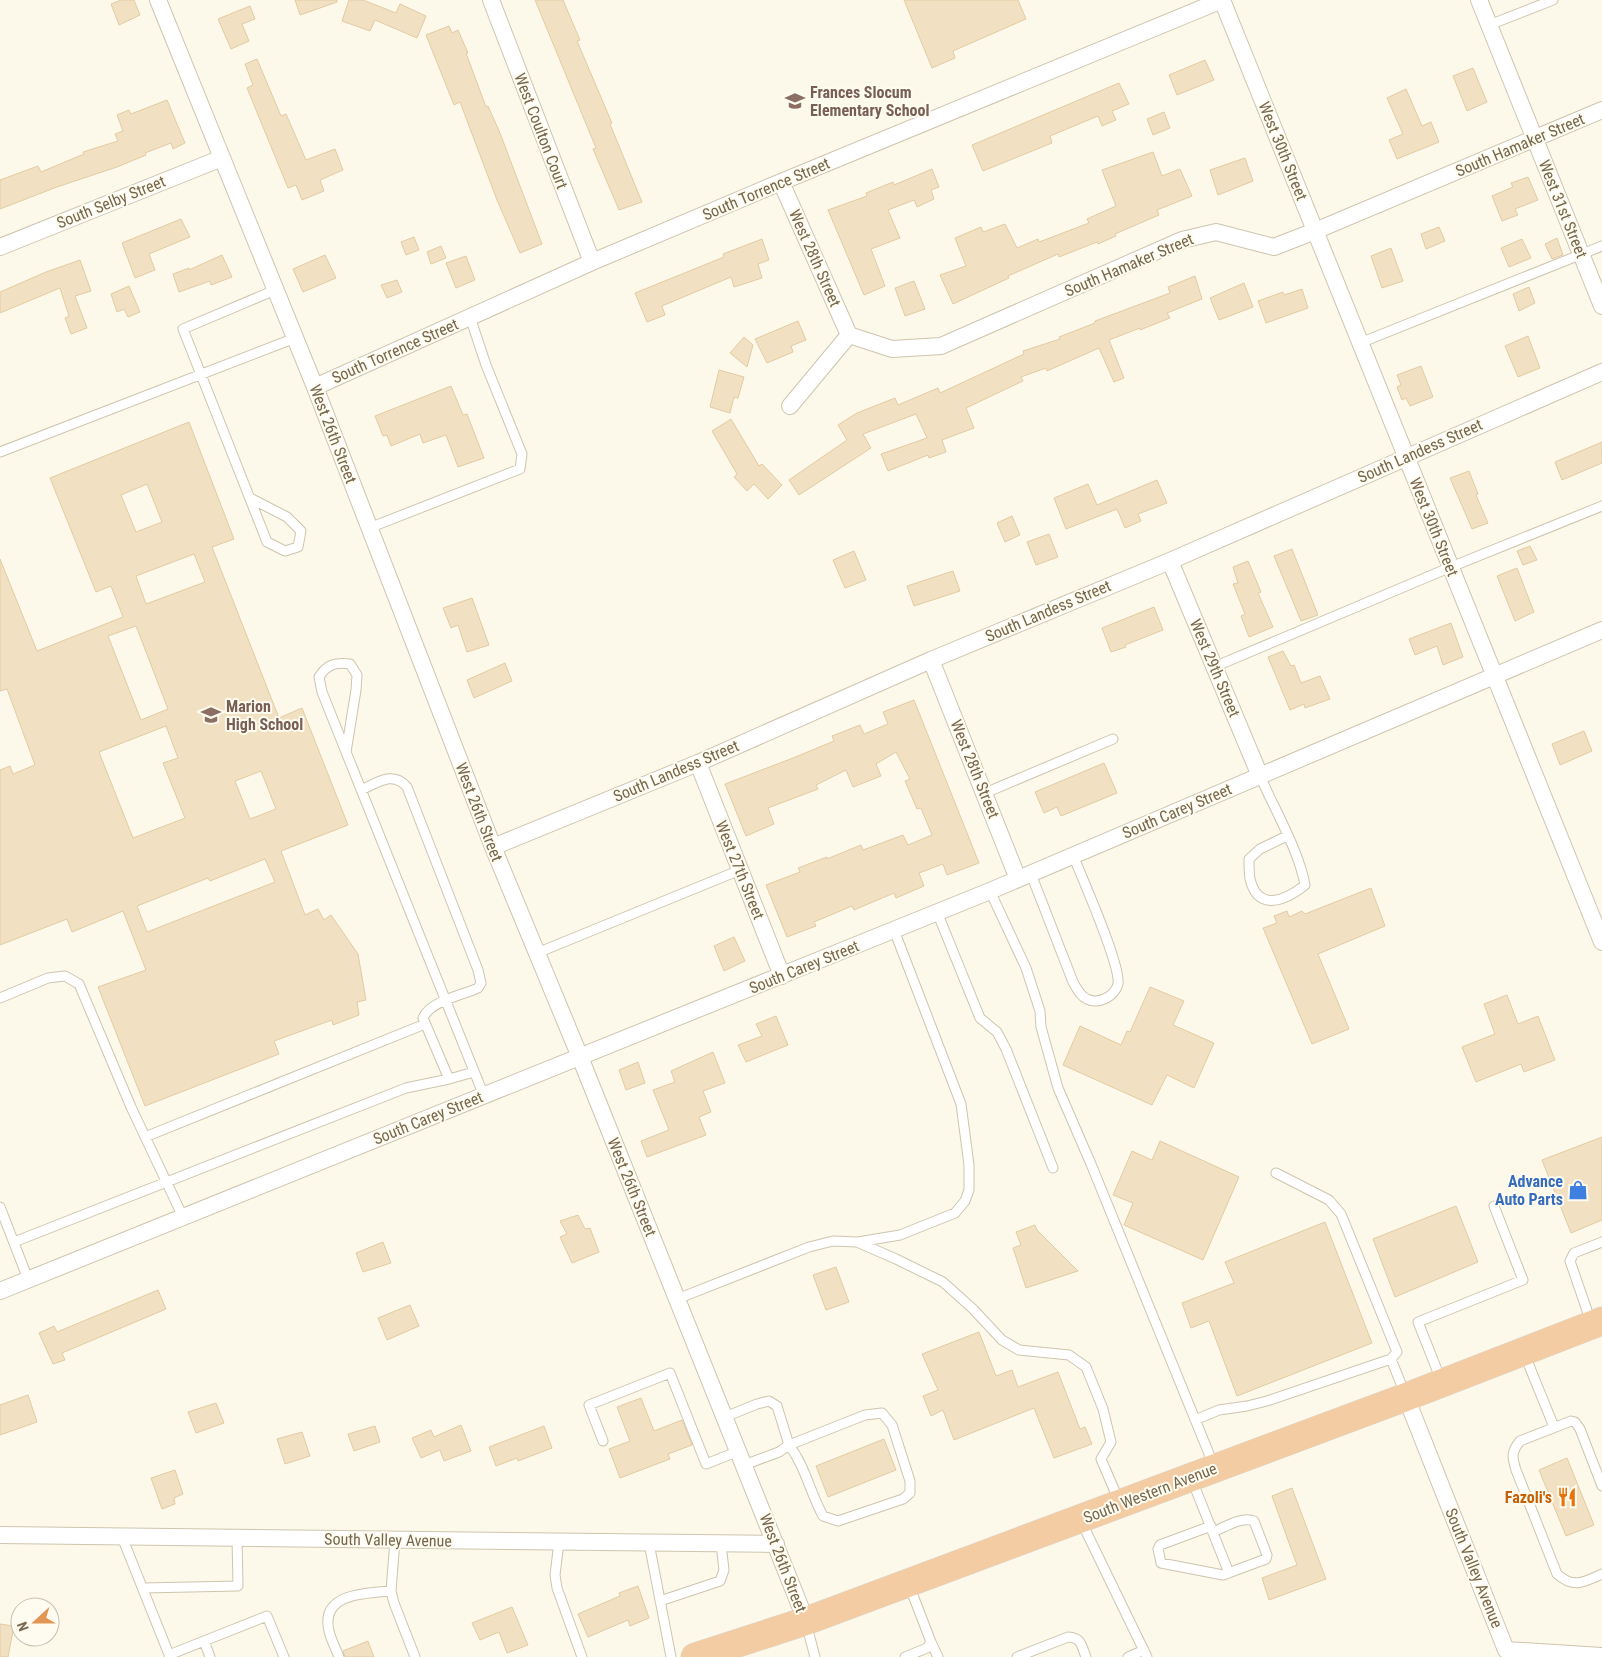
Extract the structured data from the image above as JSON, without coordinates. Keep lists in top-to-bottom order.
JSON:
{
  "streets": {
    "highway": ["South Western Avenue"],
    "street": [
      "West Coulton Court",
      "South Hamaker Street",
      "West 30th Street",
      "South Torrence Street",
      "South Selby Street",
      "West 31st Street",
      "West 28th Street",
      "West 26th Street",
      "South Landess Street",
      "West 29th Street",
      "South Carey Street",
      "West 27th Street",
      "South Valley Avenue"
    ]
  },
  "crossings": [
    ["West Coulton Court", "South Torrence Street"],
    ["South Hamaker Street", "West 30th Street"],
    ["South Hamaker Street", "West 31st Street"],
    ["South Hamaker Street", "West 28th Street"],
    ["West 30th Street", "South Torrence Street"],
    ["West 30th Street", "South Landess Street"],
    ["West 30th Street", "South Carey Street"],
    ["South Torrence Street", "West 28th Street"],
    ["South Torrence Street", "West 26th Street"],
    ["South Selby Street", "West 26th Street"],
    ["West 28th Street", "South Landess Street"],
    ["West 28th Street", "South Carey Street"],
    ["West 26th Street", "South Landess Street"],
    ["West 26th Street", "South Carey Street"],
    ["West 26th Street", "South Western Avenue"],
    ["West 26th Street", "South Valley Avenue"],
    ["South Landess Street", "West 29th Street"],
    ["South Landess Street", "West 27th Street"],
    ["West 29th Street", "South Carey Street"],
    ["South Carey Street", "West 27th Street"],
    ["South Western Avenue", "South Valley Avenue"]
  ],
  "places": {
    "school or university": ["Frances Slocum Elementary School", "Marion High School"],
    "shop": ["Advance Auto Parts"],
    "restaurant": ["Fazoli's"]
  },
  "north": "left"
}
